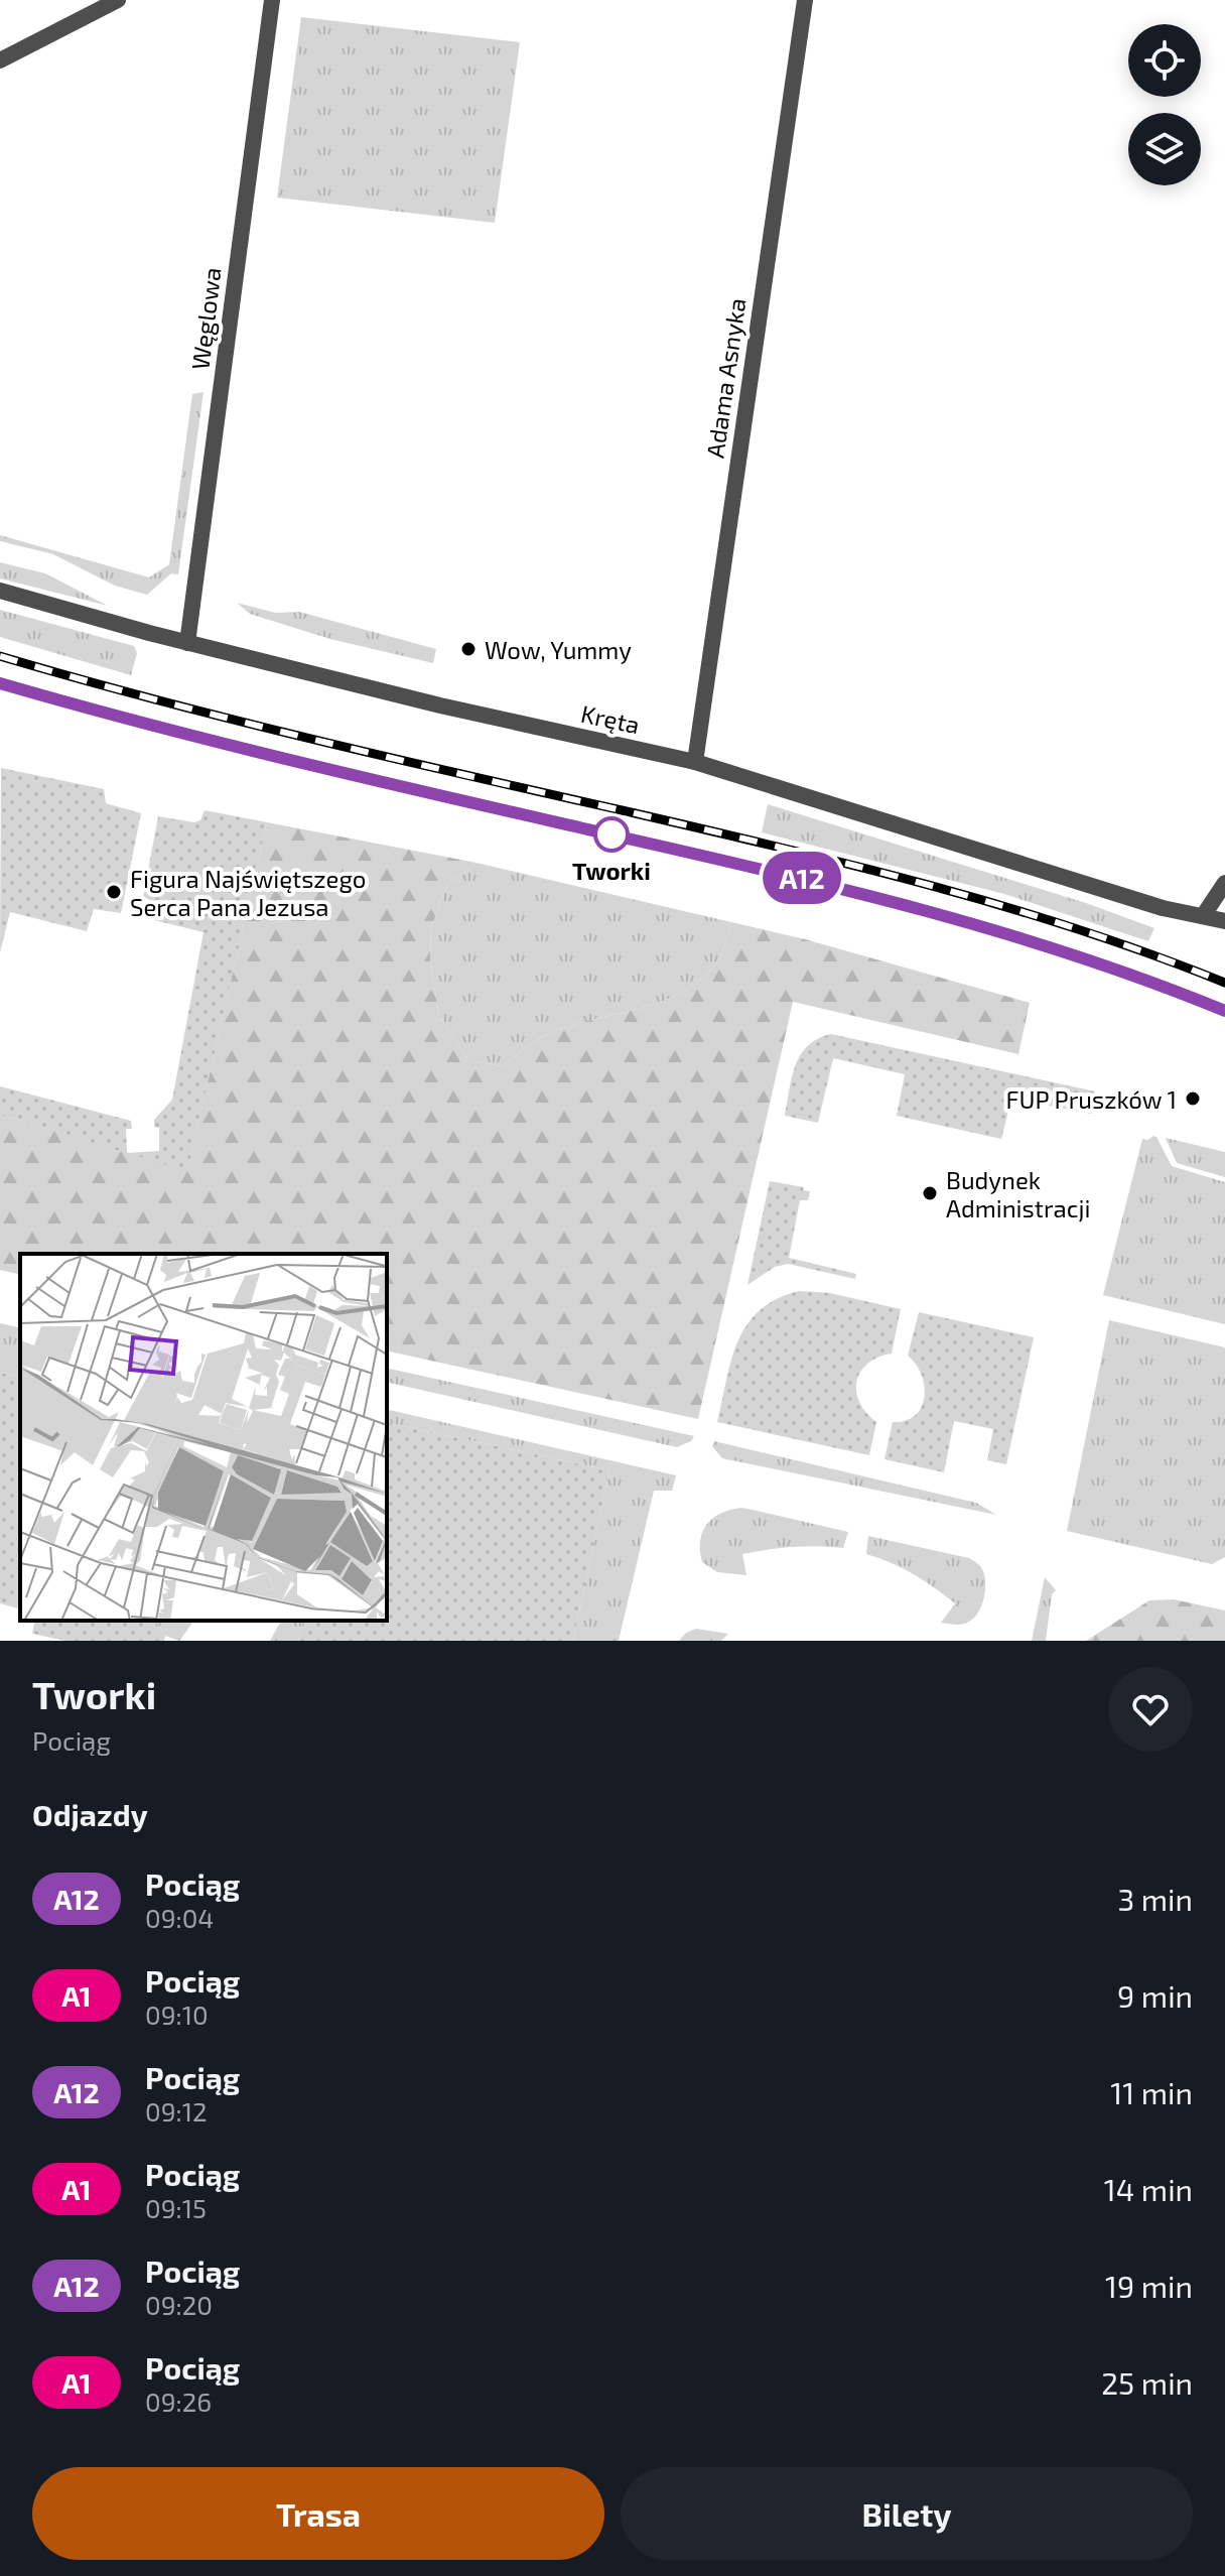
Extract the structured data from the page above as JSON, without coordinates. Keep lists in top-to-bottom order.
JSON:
{
  "streets": {
    "street": ["Węglowa", "Adama Asnyka", "Kręta"]
  },
  "crossings": [
    ["Węglowa", "Kręta"],
    ["Adama Asnyka", "Kręta"]
  ],
  "places": [
    "Wow, Yummy",
    "Tworki",
    "Figura Najświętszego Serca Pana Jezusa",
    "FUP Pruszków 1",
    "Budynek Administracji"
  ],
  "page": {
    "on_map": "A12",
    "heading": [
      ["Tworki", "Pociąg"],
      "Odjazdy"
    ],
    "list": [
      {
        "mark": "A12",
        "name": "Pociąg",
        "note": "09:04",
        "value": "3 min"
      },
      {
        "mark": "A1",
        "name": "Pociąg",
        "note": "09:10",
        "value": "9 min"
      },
      {
        "mark": "A12",
        "name": "Pociąg",
        "note": "09:12",
        "value": "11 min"
      },
      {
        "mark": "A1",
        "name": "Pociąg",
        "note": "09:15",
        "value": "14 min"
      },
      {
        "mark": "A12",
        "name": "Pociąg",
        "note": "09:20",
        "value": "19 min"
      },
      {
        "mark": "A1",
        "name": "Pociąg",
        "note": "09:26",
        "value": "25 min"
      }
    ],
    "buttons": ["Trasa", "Bilety"]
  }
}
